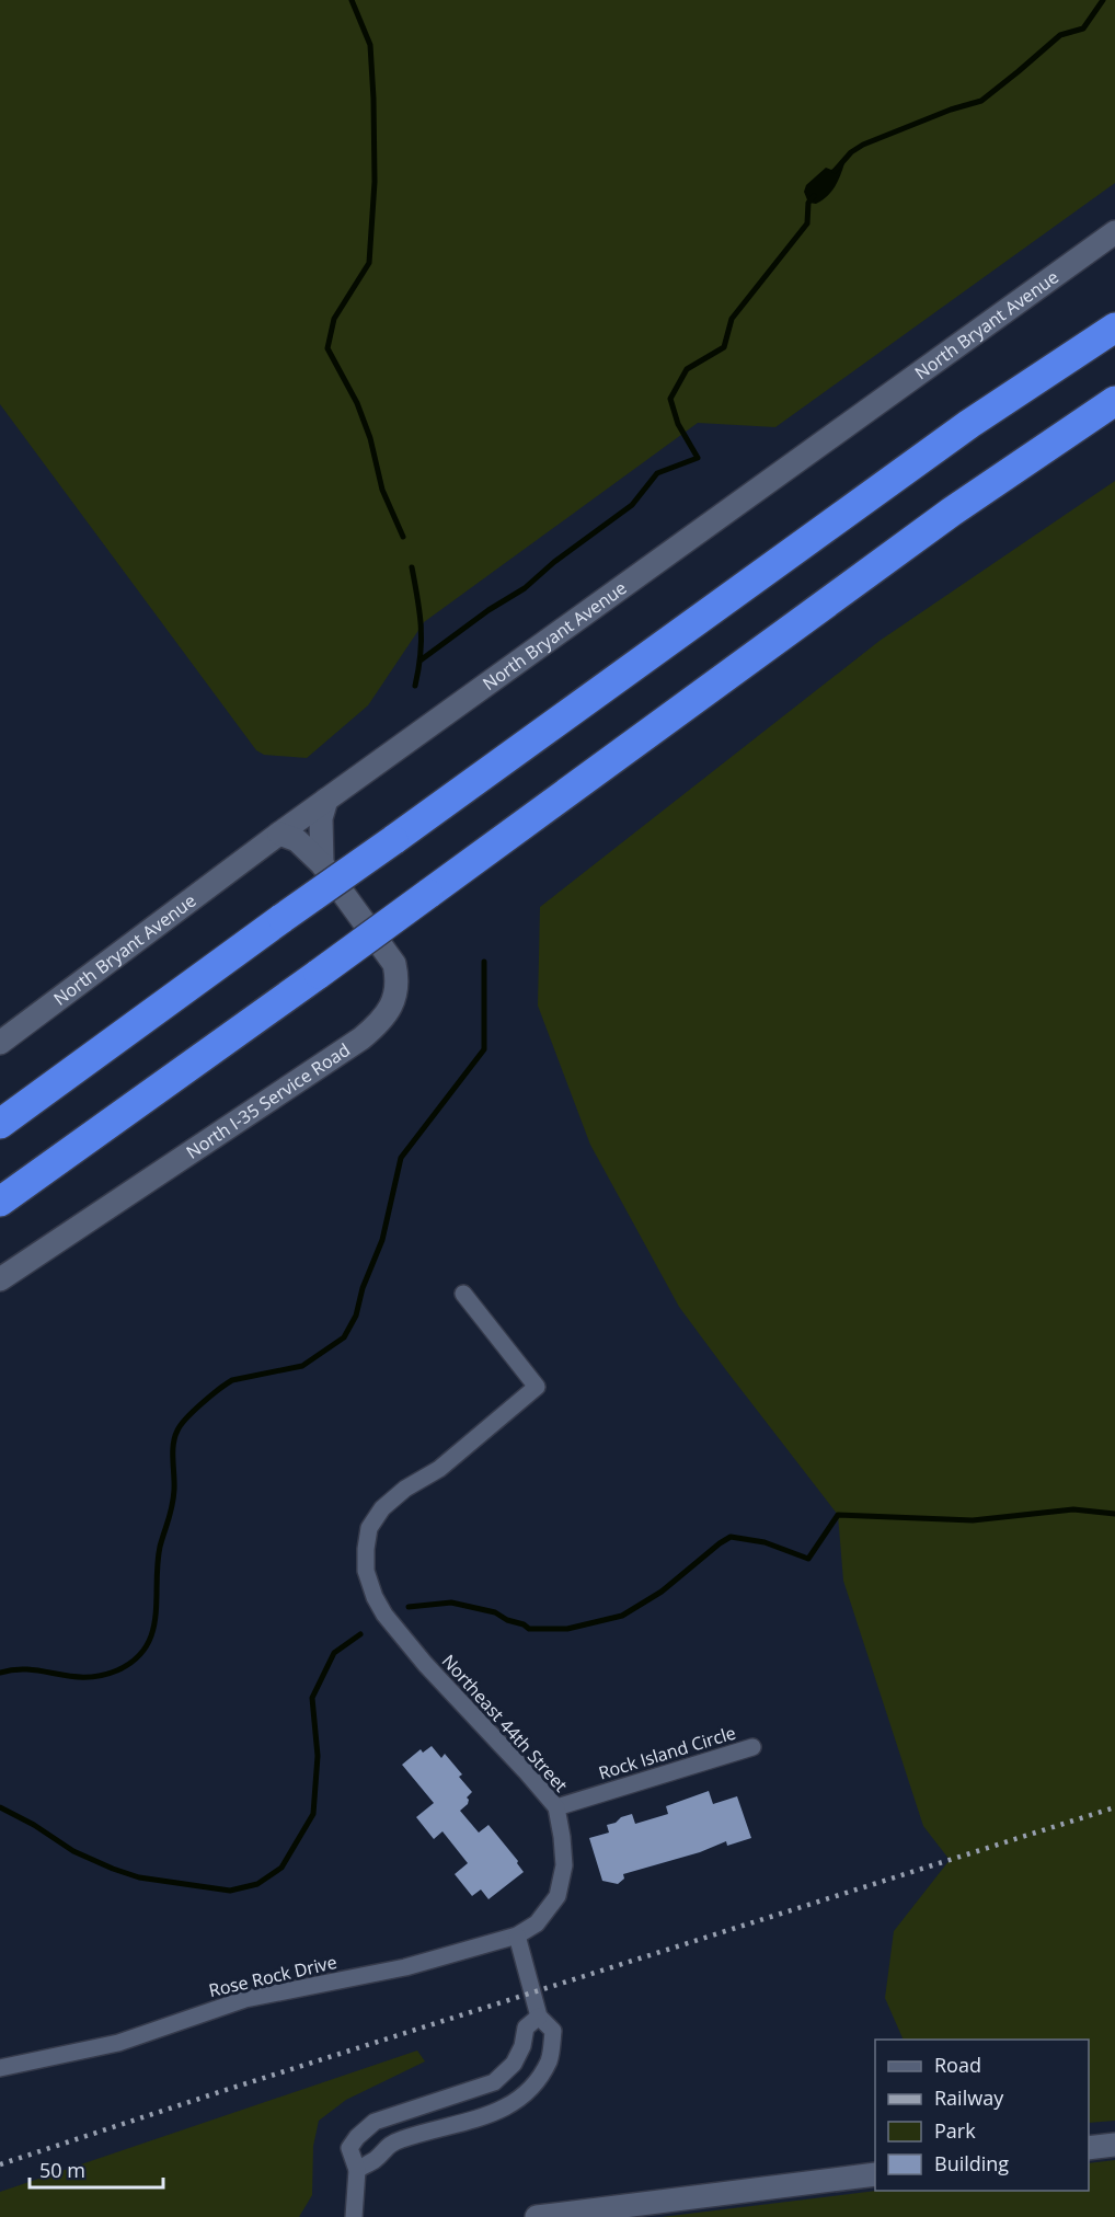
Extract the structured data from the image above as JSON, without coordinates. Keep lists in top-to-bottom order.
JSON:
{
  "streets": {
    "street": [
      "North Bryant Avenue",
      "North I-35 Service Road",
      "Northeast 44th Street",
      "Rock Island Circle",
      "Rose Rock Drive"
    ]
  },
  "crossings": [
    ["North Bryant Avenue", "North I-35 Service Road"],
    ["Northeast 44th Street", "Rock Island Circle"],
    ["Northeast 44th Street", "Rose Rock Drive"]
  ],
  "legend": [
    "Road",
    "Railway",
    "Park",
    "Building"
  ],
  "scale_bar": "50 m"
}
